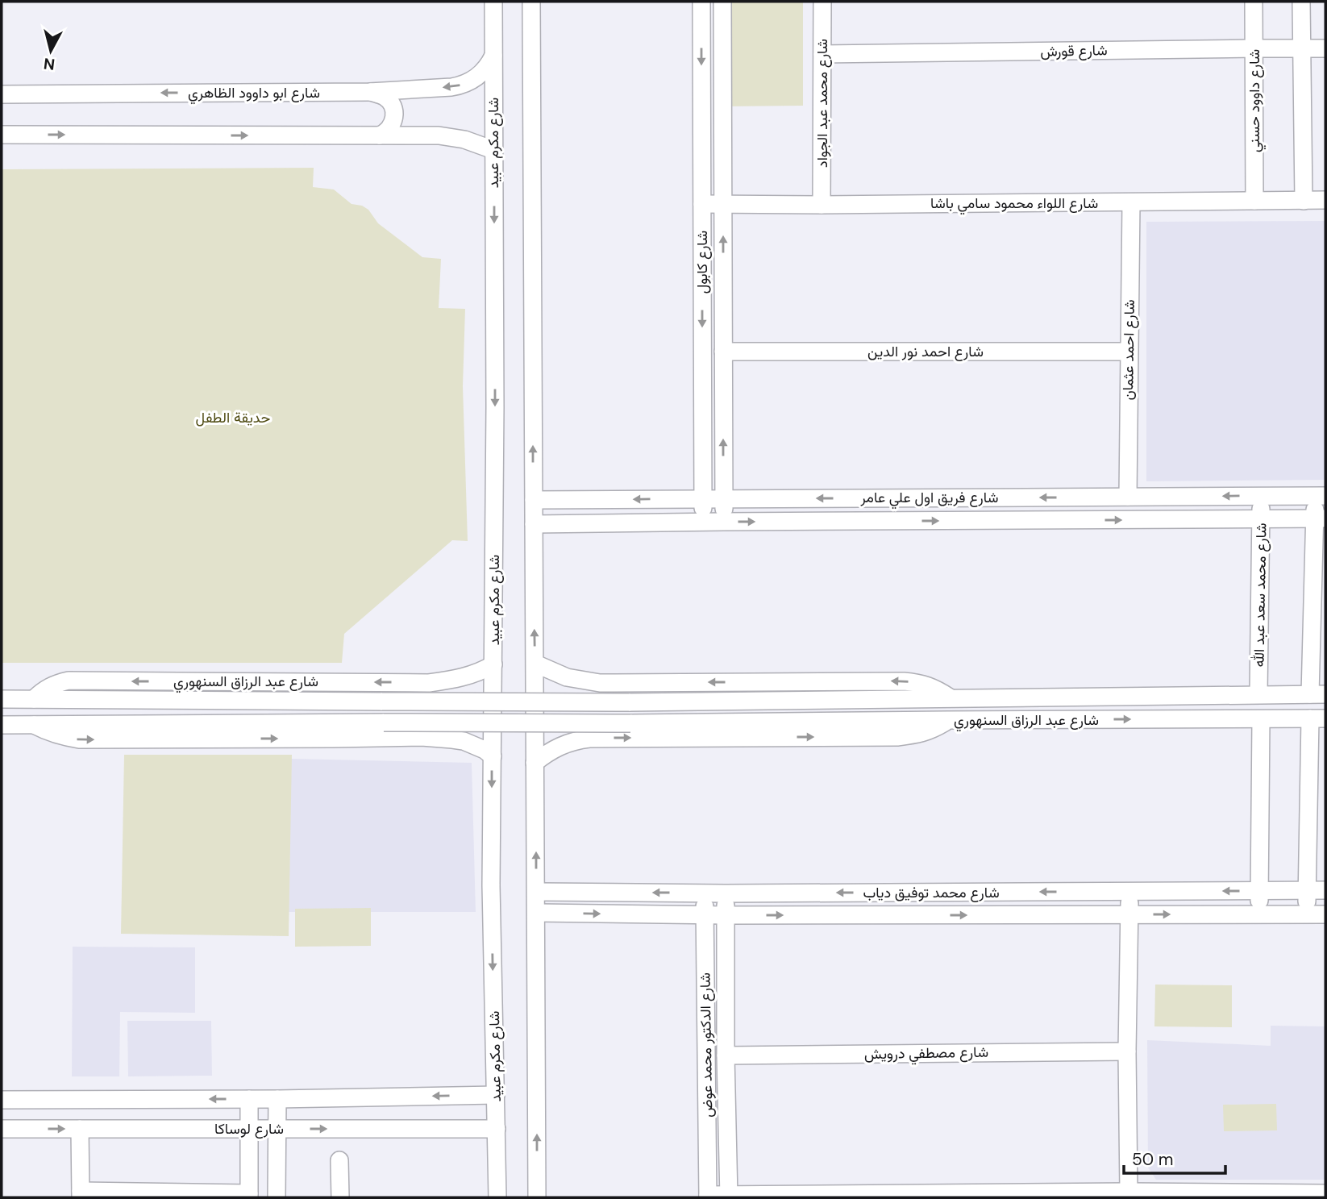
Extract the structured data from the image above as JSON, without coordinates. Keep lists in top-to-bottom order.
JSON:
{
  "streets": {
    "street": [
      "شارع قورش",
      "شارع ابو داوود الظاهري",
      "شارع داوود حسني",
      "شارع محمد عبد الجواد",
      "شارع مكرم عبيد",
      "شارع اللواء محمود سامي باشا",
      "شارع كابول",
      "شارع احمد عثمان",
      "شارع احمد نور الدين",
      "شارع فريق اول علي عامر",
      "شارع محمد سعد عبد الله",
      "شارع عبد الرزاق السنهوري",
      "شارع محمد توفيق دياب",
      "شارع الدكتور محمد عوض",
      "شارع مصطفي درويش",
      "شارع لوساكا"
    ]
  },
  "crossings": [
    ["شارع قورش", "شارع داوود حسني"],
    ["شارع قورش", "شارع محمد عبد الجواد"],
    ["شارع ابو داوود الظاهري", "شارع مكرم عبيد"],
    ["شارع داوود حسني", "شارع اللواء محمود سامي باشا"],
    ["شارع محمد عبد الجواد", "شارع اللواء محمود سامي باشا"],
    ["شارع مكرم عبيد", "شارع عبد الرزاق السنهوري"],
    ["شارع مكرم عبيد", "شارع لوساكا"],
    ["شارع اللواء محمود سامي باشا", "شارع كابول"],
    ["شارع اللواء محمود سامي باشا", "شارع احمد عثمان"],
    ["شارع كابول", "شارع احمد نور الدين"],
    ["شارع كابول", "شارع فريق اول علي عامر"],
    ["شارع احمد عثمان", "شارع احمد نور الدين"],
    ["شارع احمد عثمان", "شارع فريق اول علي عامر"],
    ["شارع فريق اول علي عامر", "شارع محمد سعد عبد الله"],
    ["شارع محمد سعد عبد الله", "شارع عبد الرزاق السنهوري"],
    ["شارع محمد توفيق دياب", "شارع الدكتور محمد عوض"],
    ["شارع الدكتور محمد عوض", "شارع مصطفي درويش"]
  ],
  "parks": ["حديقة الطفل"],
  "scale_bar": "50 m",
  "north": "bottom"
}
